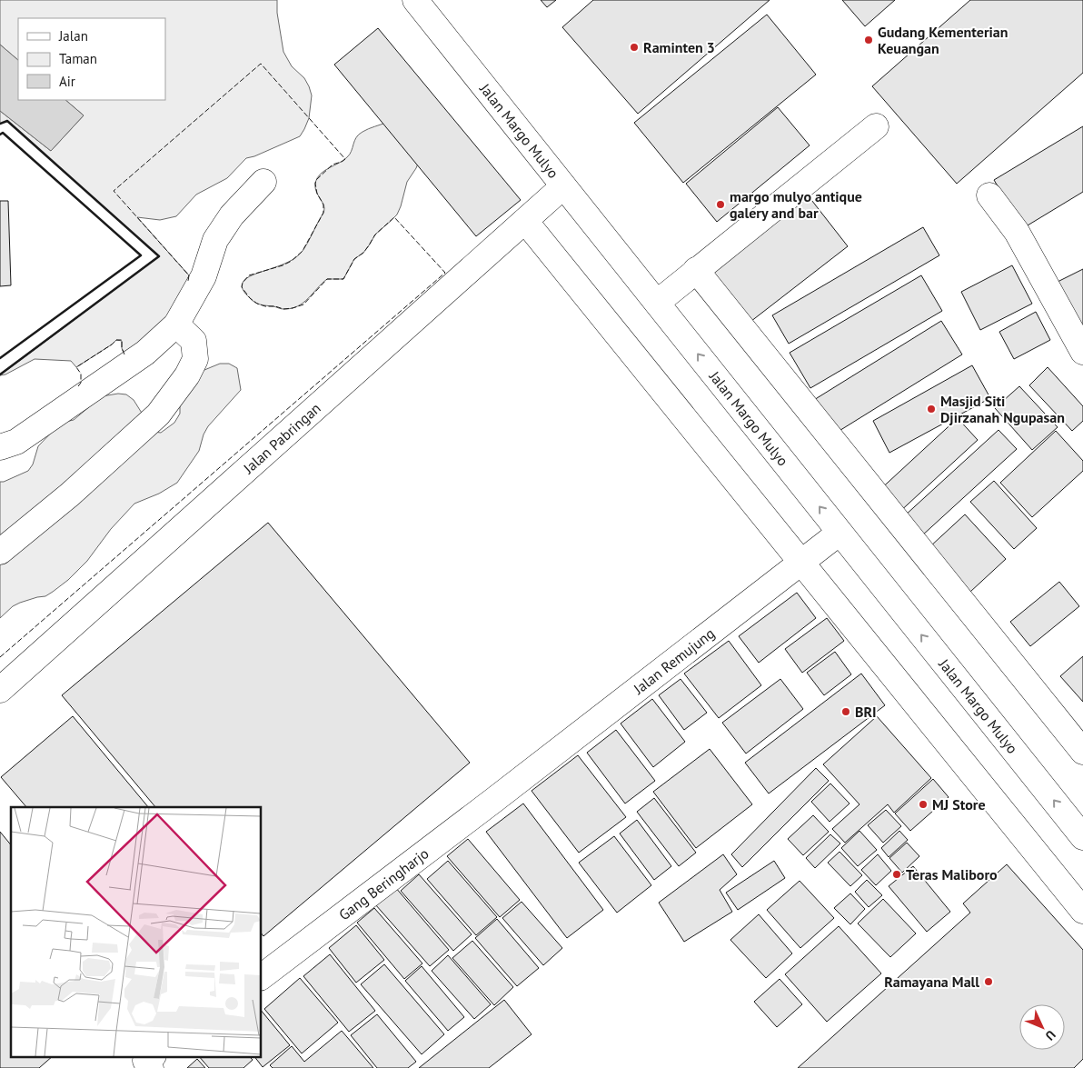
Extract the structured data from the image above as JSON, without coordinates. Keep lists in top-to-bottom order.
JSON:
{
  "streets": {
    "street": [
      "Jalan Margo Mulyo",
      "Jalan Pabringan",
      "Jalan Remujung",
      "Gang Beringharjo"
    ]
  },
  "crossings": [
    ["Jalan Margo Mulyo", "Jalan Pabringan"],
    ["Jalan Margo Mulyo", "Jalan Remujung"],
    ["Jalan Remujung", "Gang Beringharjo"]
  ],
  "places": [
    "Gudang Kementerian Keuangan",
    "Raminten 3",
    "margo mulyo antique galery and bar",
    "Masjid Siti Djirzanah Ngupasan",
    "BRI",
    "MJ Store",
    "Teras Maliboro",
    "Ramayana Mall"
  ],
  "legend": ["Jalan", "Taman", "Air"],
  "north": "bottom right"
}
